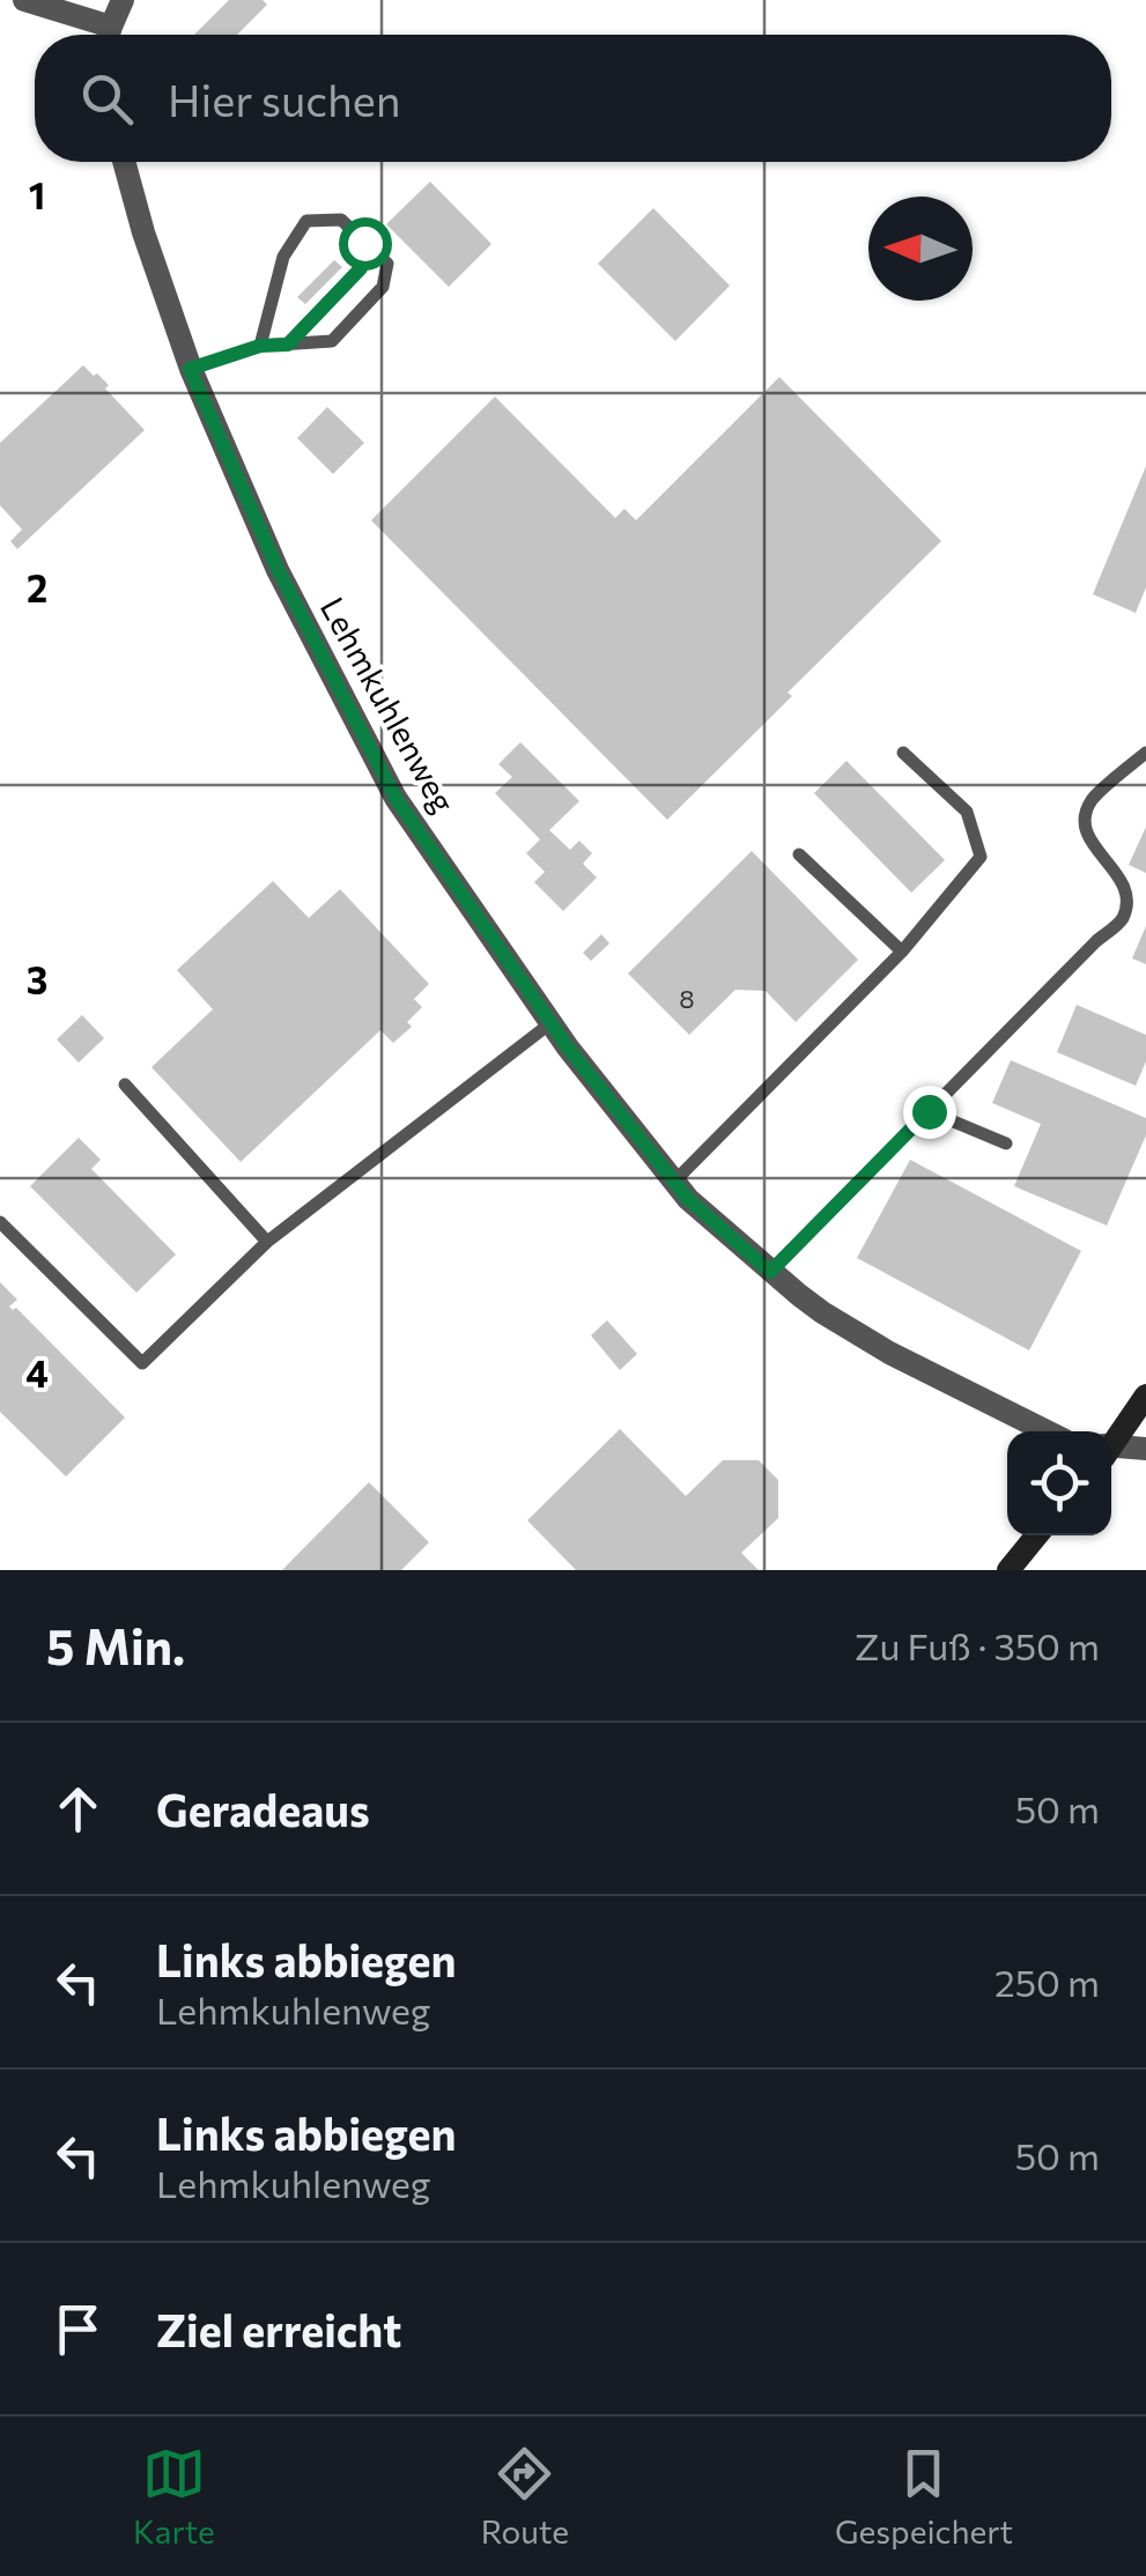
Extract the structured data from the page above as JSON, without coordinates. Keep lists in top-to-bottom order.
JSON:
{
  "streets": {
    "street": ["Lehmkuhlenweg"]
  },
  "house_numbers": ["8"],
  "north": "left",
  "page": {
    "search": "Hier suchen",
    "heading": ["5 Min.", "Zu Fuß · 350 m"],
    "list": [
      ["Geradeaus", "50 m"],
      ["Links abbiegen", "Lehmkuhlenweg", "250 m"],
      ["Links abbiegen", "Lehmkuhlenweg", "50 m"],
      "Ziel erreicht"
    ],
    "nav": ["Karte", "Route", "Gespeichert"]
  },
  "grid": {
    "rows": [
      "1",
      "2",
      "3",
      "4"
    ]
  }
}
